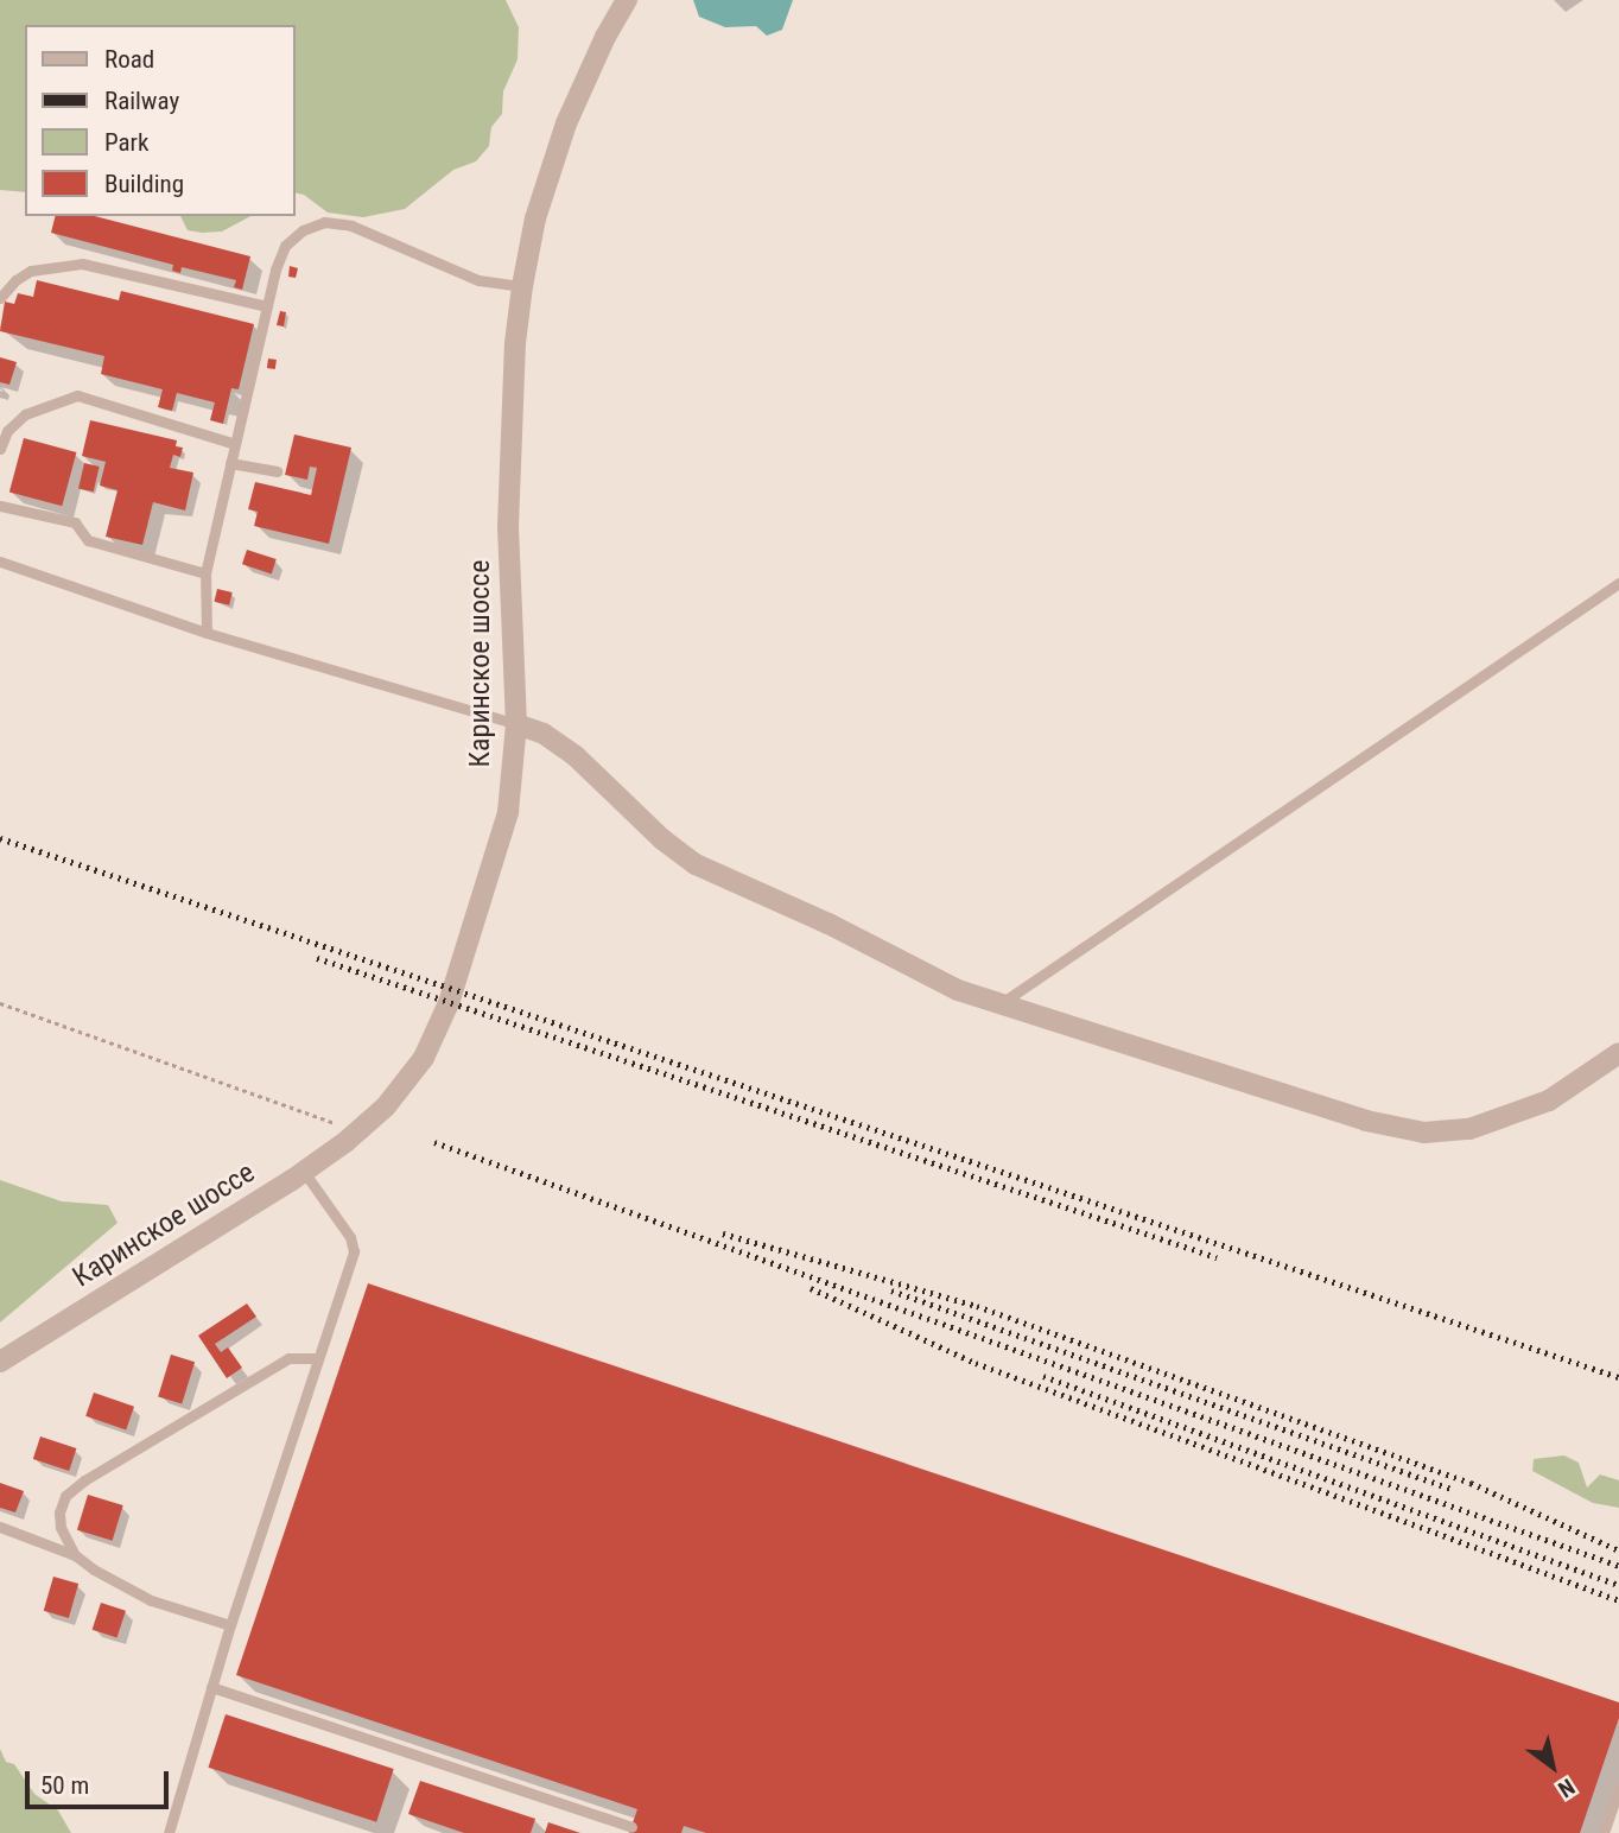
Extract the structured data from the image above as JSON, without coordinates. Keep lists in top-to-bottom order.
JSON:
{
  "streets": {
    "street": ["Каринское шоссе"]
  },
  "legend": [
    "Road",
    "Railway",
    "Park",
    "Building"
  ],
  "scale_bar": "50 m",
  "north": "bottom right"
}
